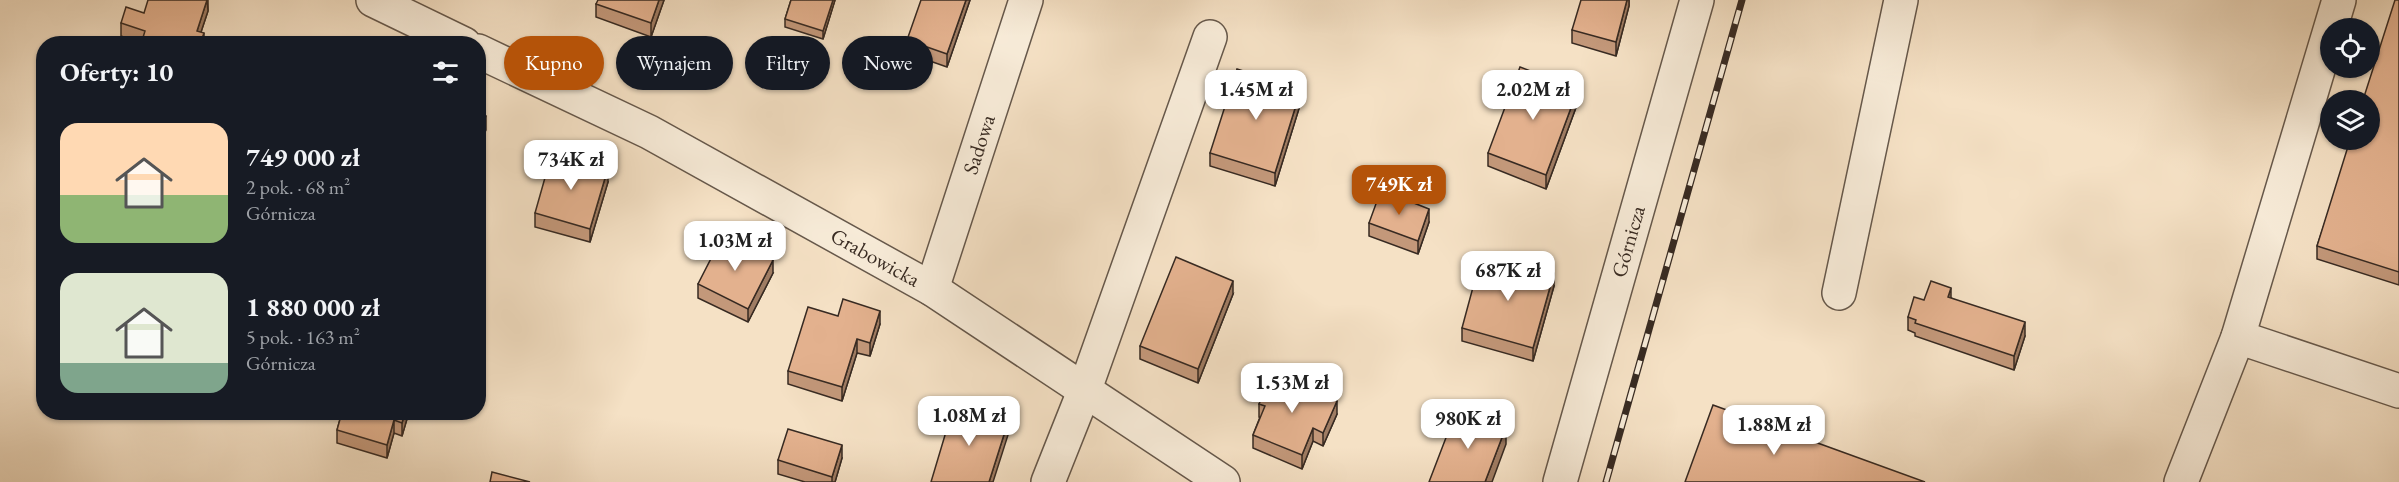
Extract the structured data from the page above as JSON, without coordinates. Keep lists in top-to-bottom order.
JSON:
{
  "streets": {
    "street": ["Sadowa", "Górnicza", "Grabowicka"]
  },
  "crossings": [
    ["Sadowa", "Grabowicka"]
  ],
  "page": {
    "chip": [
      "Kupno",
      "Wynajem",
      "Filtry",
      "Nowe"
    ],
    "heading": "Oferty: 10",
    "price": [
      "1.45M zł",
      "2.02M zł",
      "734K zł",
      "749K zł",
      "1.03M zł",
      "687K zł",
      "1.53M zł",
      "1.08M zł",
      "980K zł",
      "1.88M zł"
    ],
    "list": [
      {
        "name": "749 000 zł",
        "note": "2 pok. · 68 m² · Górnicza"
      },
      {
        "name": "1 880 000 zł",
        "note": "5 pok. · 163 m² · Górnicza"
      }
    ]
  }
}
